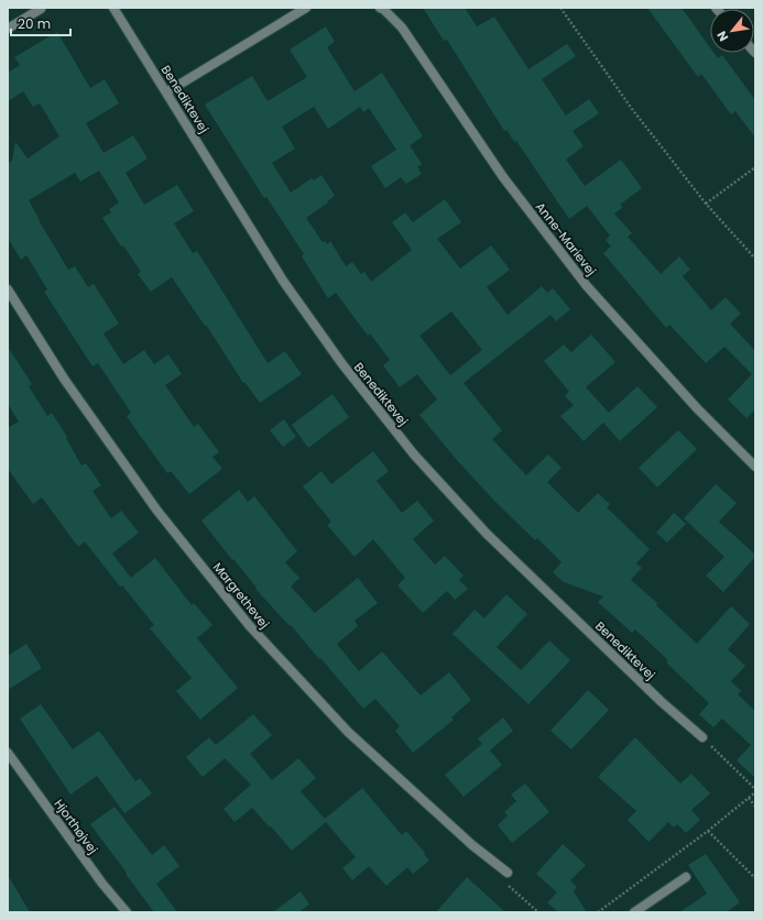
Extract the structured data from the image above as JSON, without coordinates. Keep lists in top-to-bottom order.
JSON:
{
  "streets": {
    "street": [
      "Benediktevej",
      "Anne-Marievej",
      "Margrethevej",
      "Hjorthøjvej"
    ]
  },
  "scale_bar": "20 m",
  "north": "bottom left"
}
